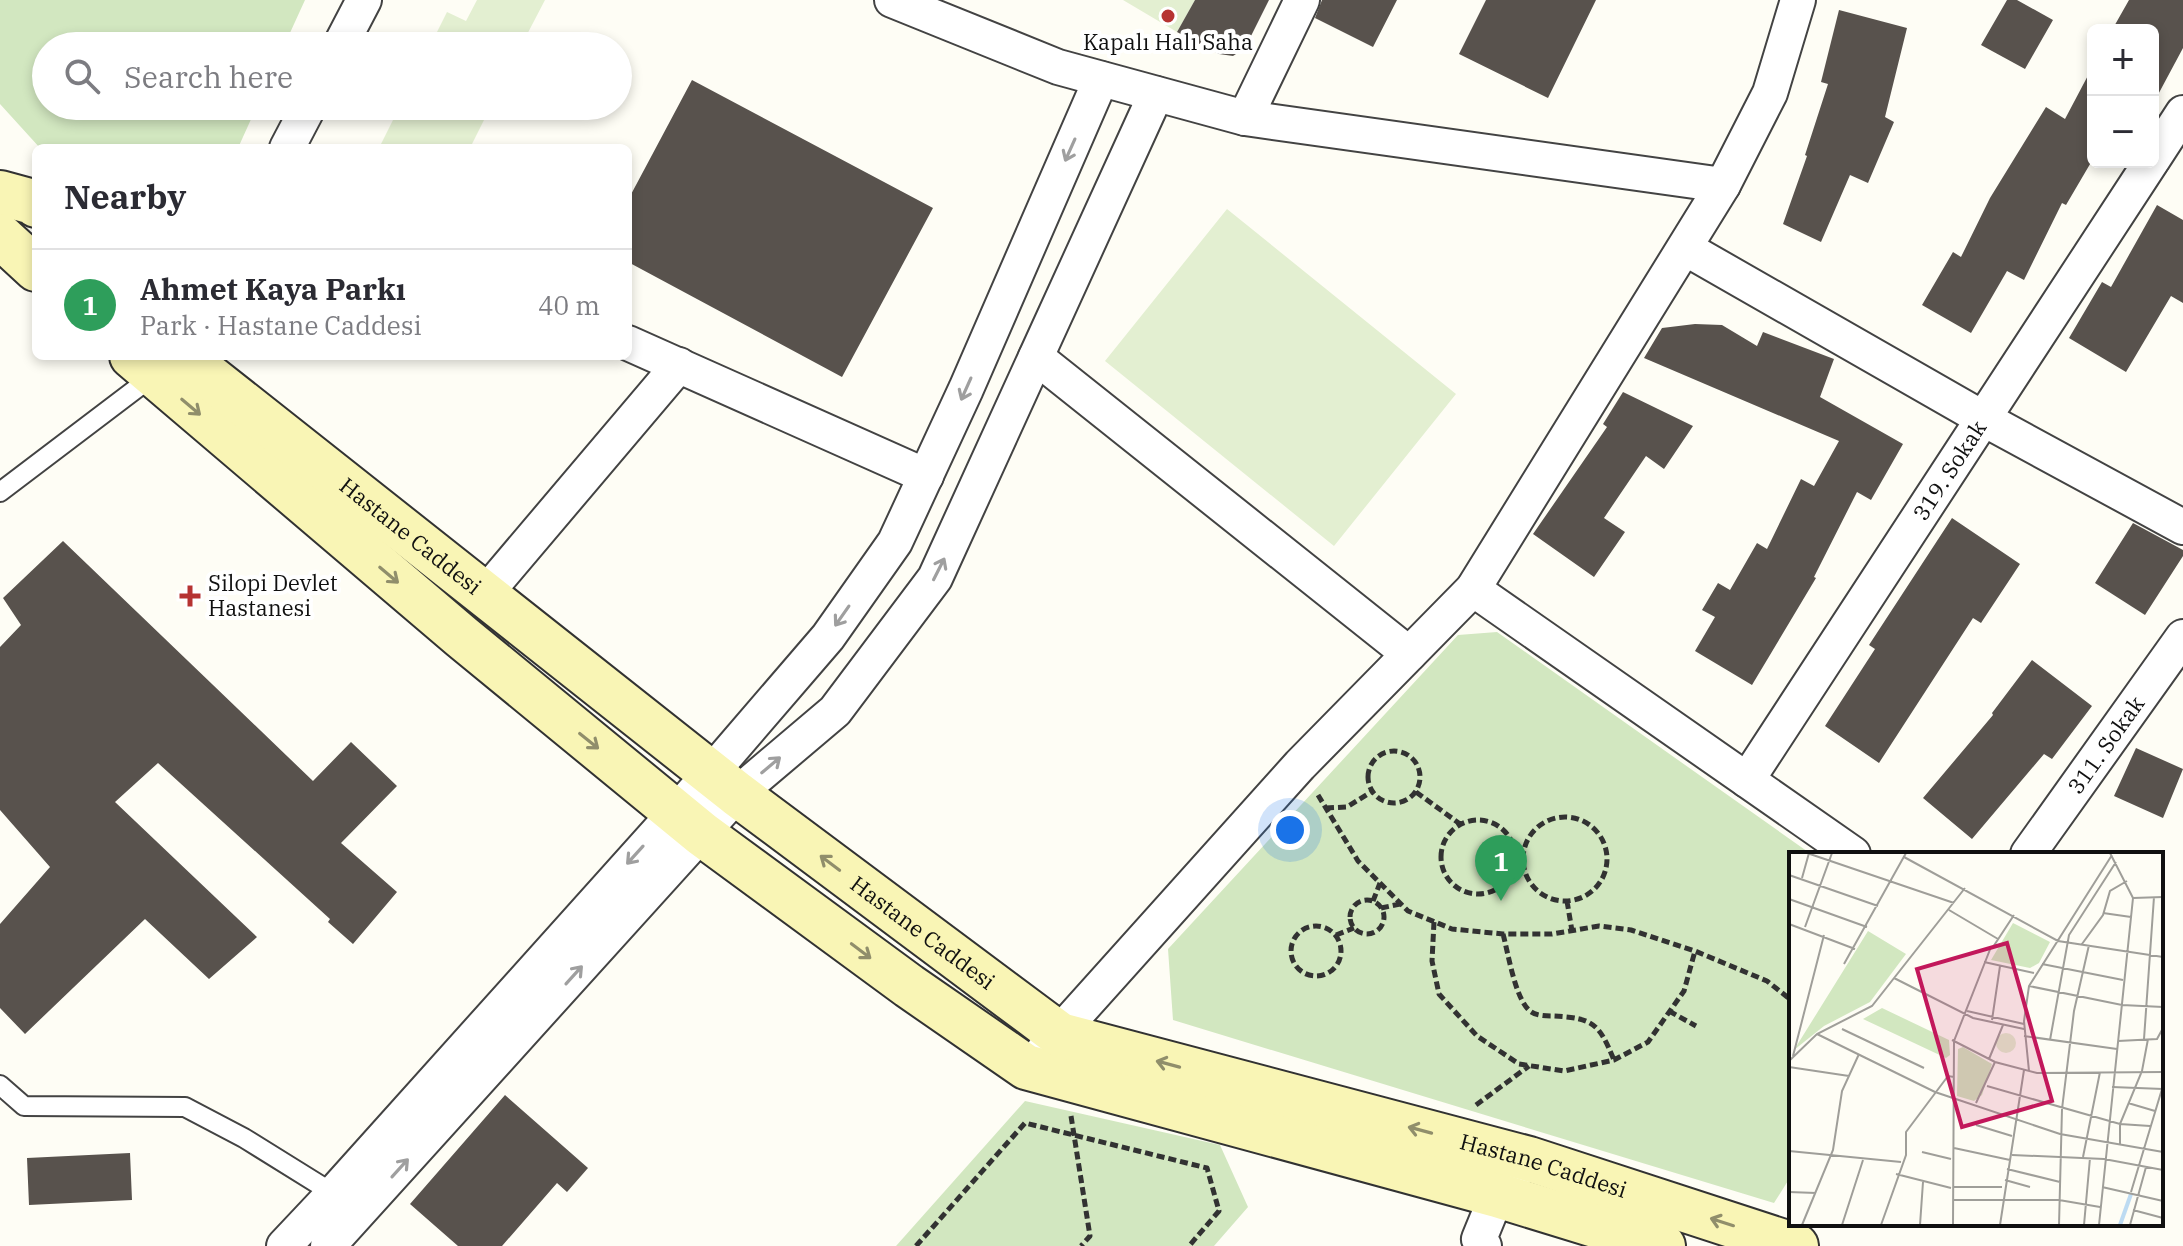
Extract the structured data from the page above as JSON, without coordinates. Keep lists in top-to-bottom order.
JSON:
{
  "streets": {
    "main road": ["Hastane Caddesi"],
    "street": ["319. Sokak", "311. Sokak"]
  },
  "places": {
    "other": ["Kapalı Halı Saha"],
    "health": ["Silopi Devlet Hastanesi"]
  },
  "page": {
    "map_buttons": ["+", "−"],
    "search": "Search here",
    "heading": "Nearby",
    "list": [
      {
        "mark": "1",
        "name": "Ahmet Kaya Parkı",
        "note": "Park · Hastane Caddesi",
        "value": "40 m"
      }
    ],
    "pins": "1"
  }
}
